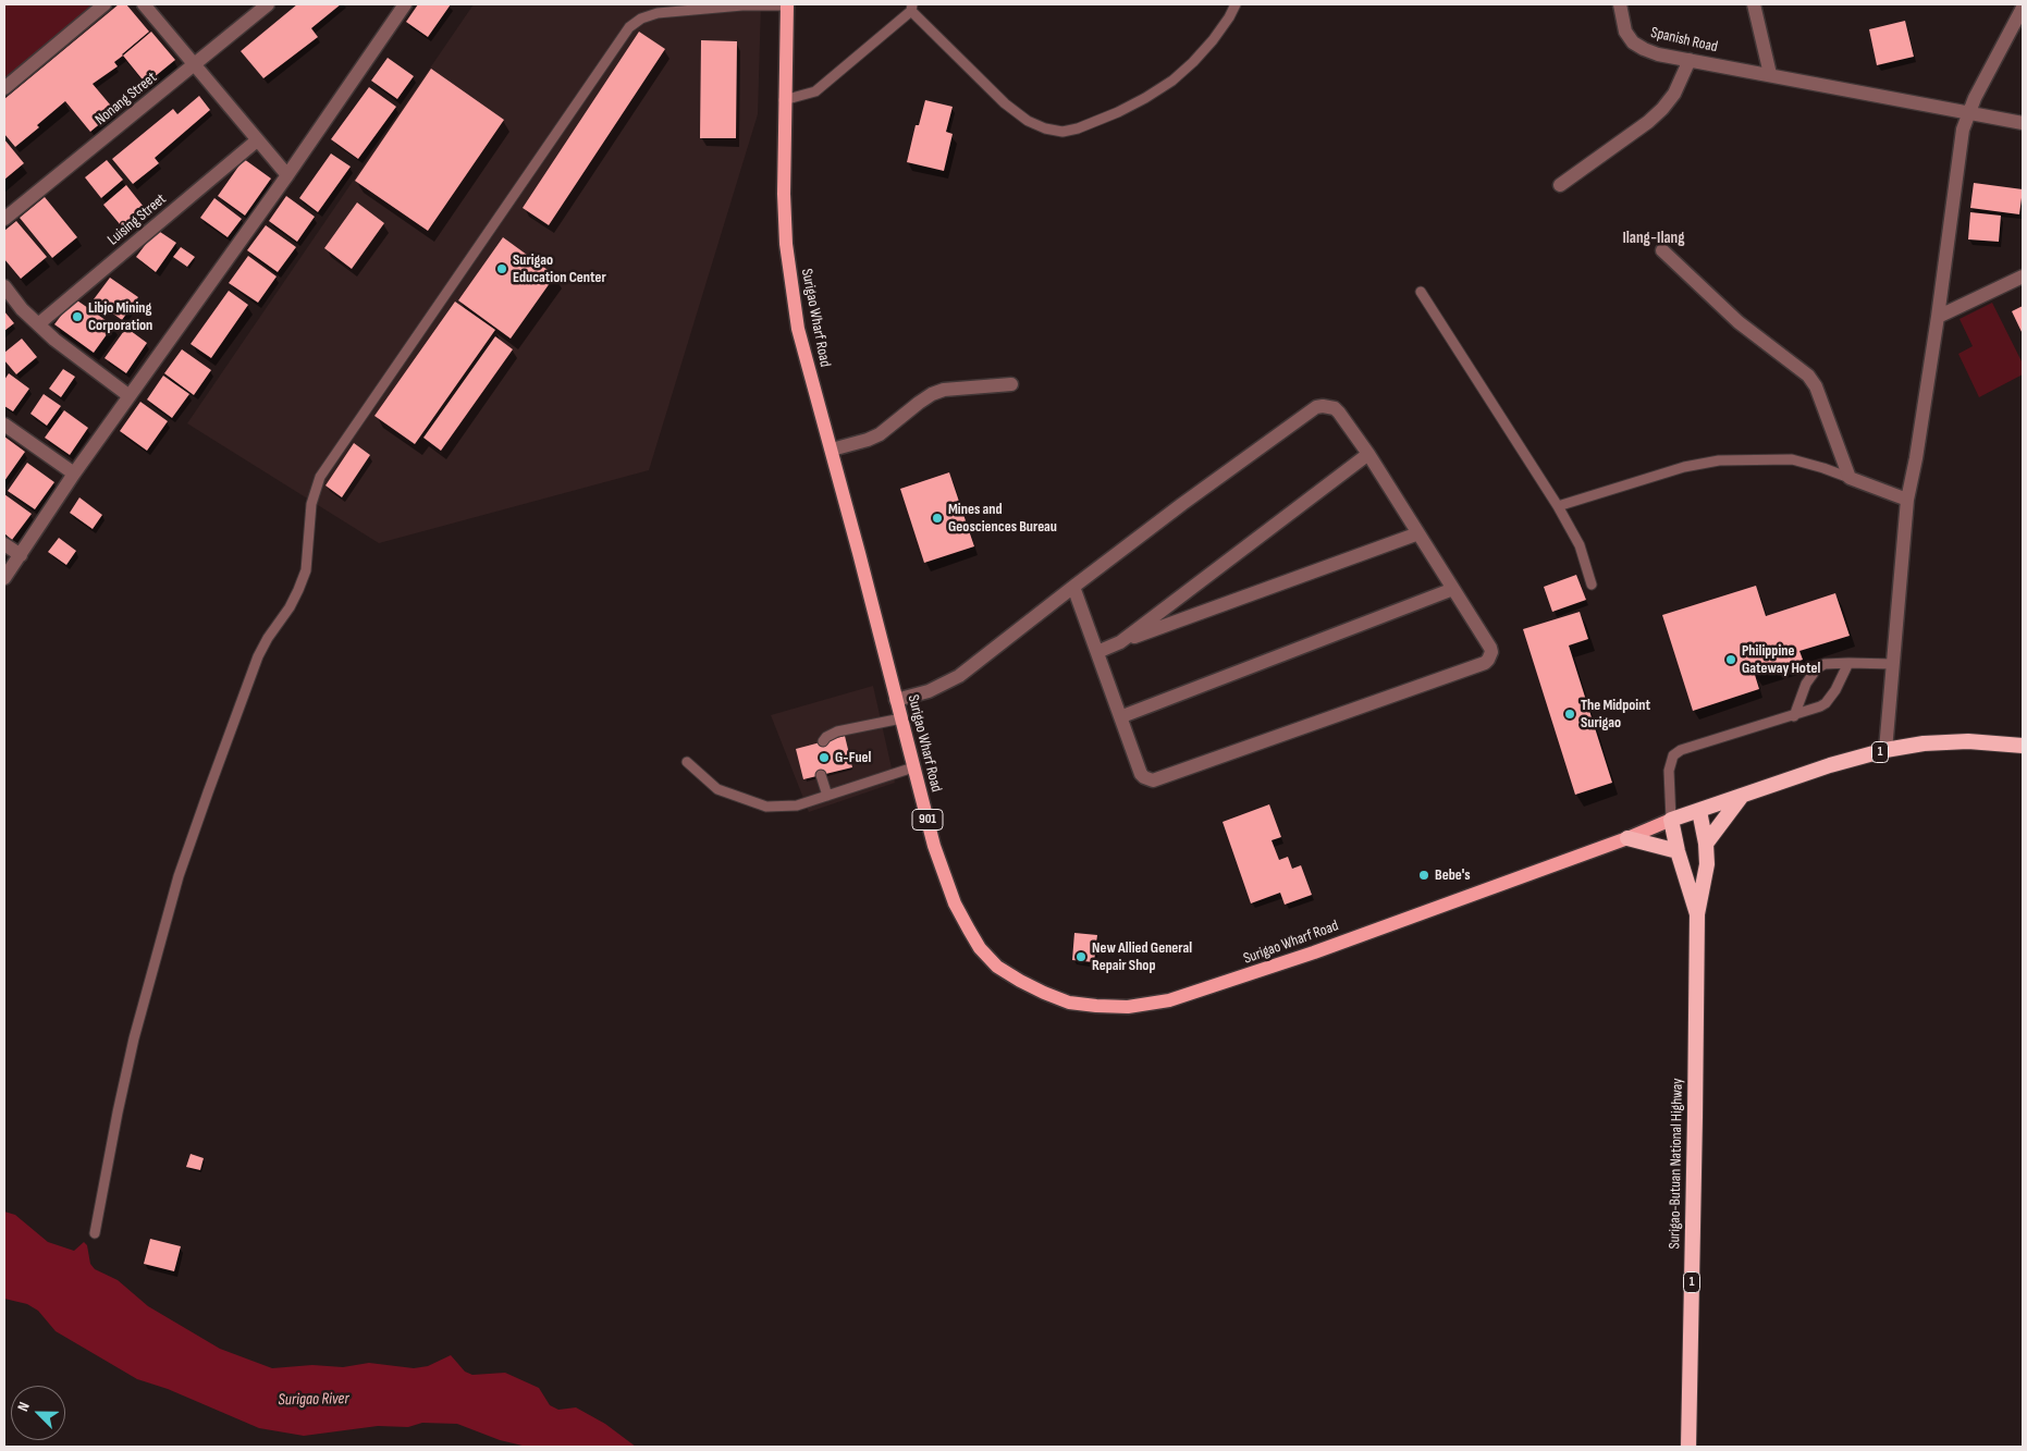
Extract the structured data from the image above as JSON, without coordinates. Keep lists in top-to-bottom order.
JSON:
{
  "streets": {
    "highway": ["1", "Surigao-Butuan National Highway"],
    "main road": ["Surigao Wharf Road", "901"],
    "street": ["Spanish Road", "Nonang Street", "Luising Street"]
  },
  "crossings": [
    ["Surigao Wharf Road", "1"],
    ["Surigao Wharf Road", "Surigao-Butuan National Highway"],
    ["1", "Surigao-Butuan National Highway"]
  ],
  "districts": ["Ilang-Ilang"],
  "water": ["Surigao River"],
  "places": [
    "Surigao Education Center",
    "Libjo Mining Corporation",
    "Mines and Geosciences Bureau",
    "Philippine Gateway Hotel",
    "The Midpoint Surigao",
    "G-Fuel",
    "Bebe's",
    "New Allied General Repair Shop"
  ],
  "north": "top left"
}
